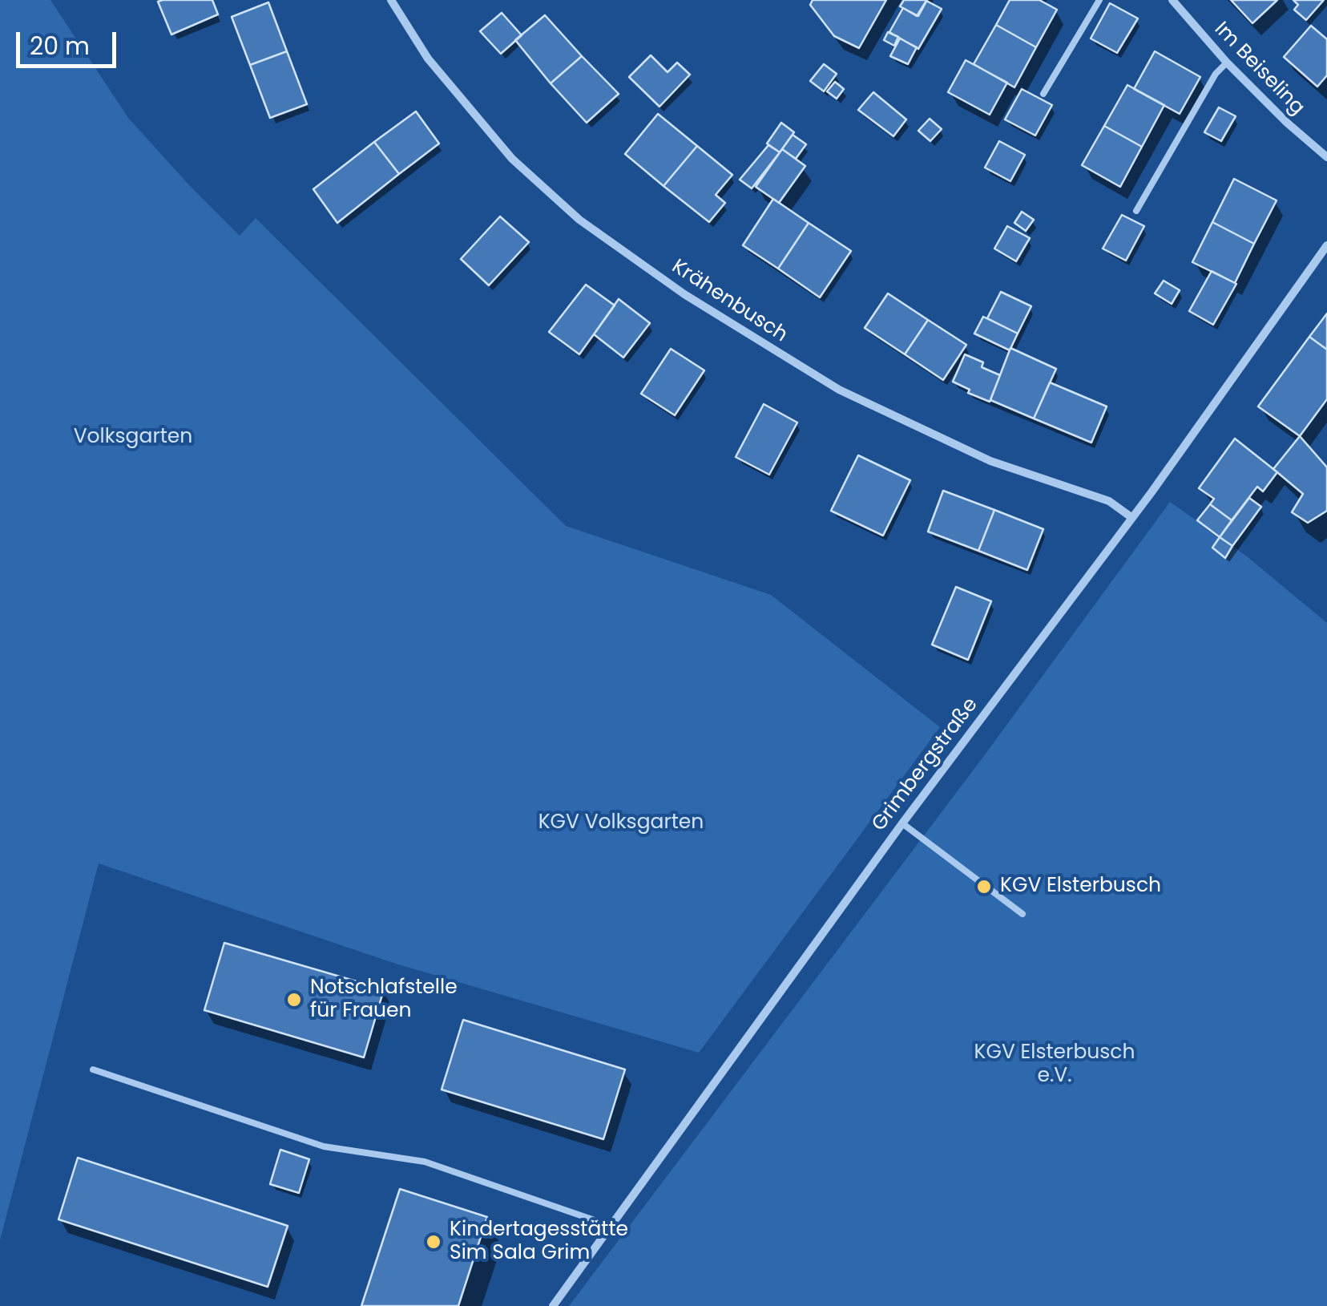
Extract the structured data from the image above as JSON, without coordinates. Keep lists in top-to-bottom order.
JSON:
{
  "streets": {
    "street": ["Im Beiseling", "Krähenbusch", "Grimbergstraße"]
  },
  "crossings": [
    ["Krähenbusch", "Grimbergstraße"]
  ],
  "parks": ["Volksgarten", "KGV Volksgarten", "KGV Elsterbusch e.V."],
  "places": ["KGV Elsterbusch", "Notschlafstelle für Frauen", "Kindertagesstätte Sim Sala Grim"],
  "scale_bar": "20 m"
}
